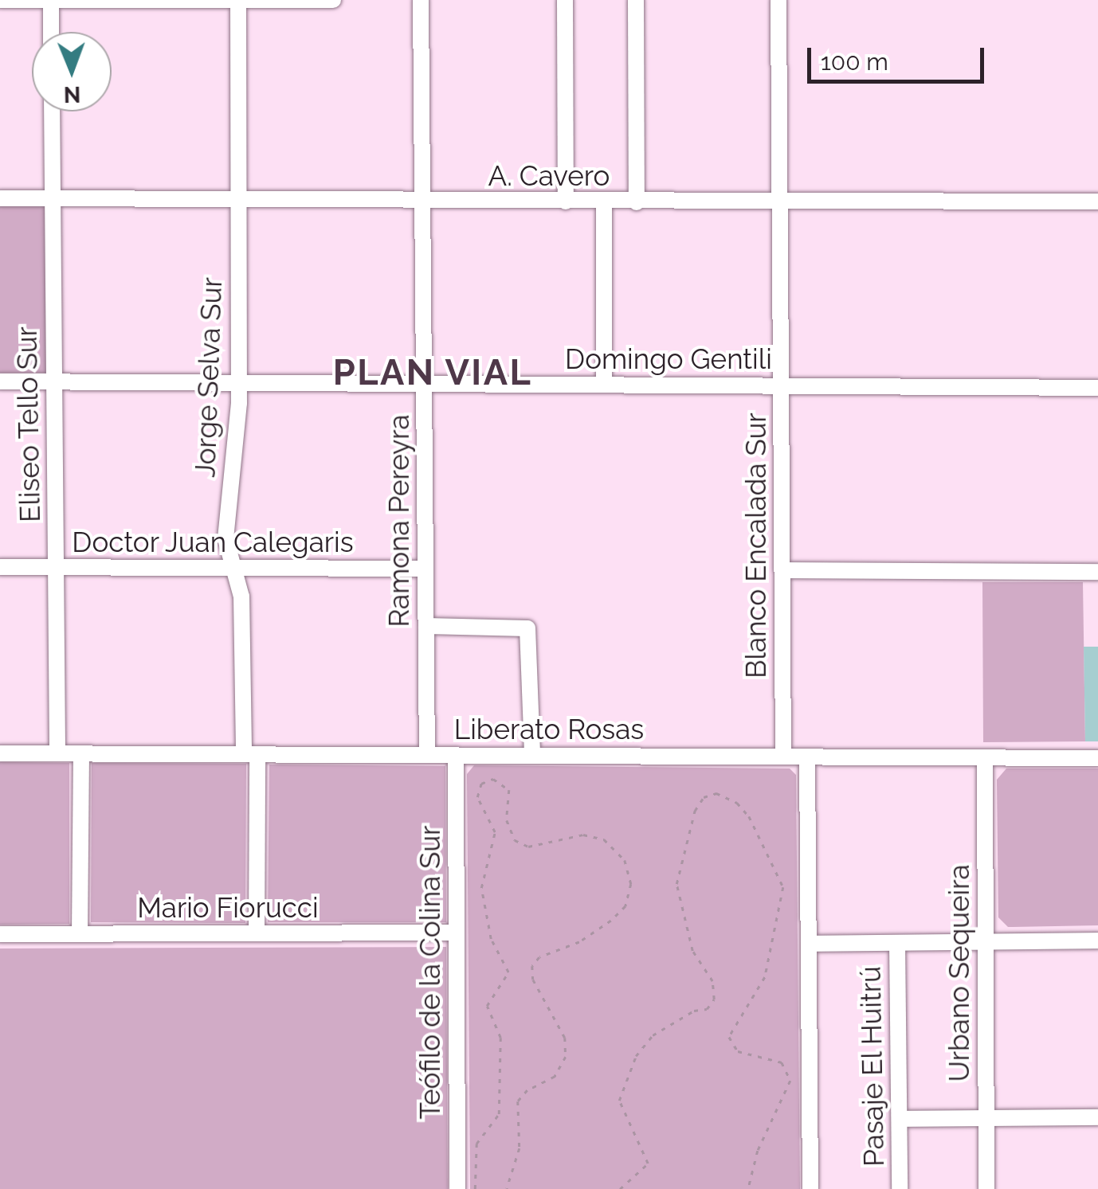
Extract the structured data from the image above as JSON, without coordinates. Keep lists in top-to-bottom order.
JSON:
{
  "streets": {
    "street": [
      "A. Cavero",
      "Domingo Gentili",
      "Jorge Selva Sur",
      "Eliseo Tello Sur",
      "Ramona Pereyra",
      "Doctor Juan Calegaris",
      "Blanco Encalada Sur",
      "Liberato Rosas",
      "Mario Fiorucci",
      "Teófilo de la Colina Sur",
      "Urbano Sequeira",
      "Pasaje El Huitrú"
    ]
  },
  "crossings": [
    ["A. Cavero", "Jorge Selva Sur"],
    ["A. Cavero", "Eliseo Tello Sur"],
    ["A. Cavero", "Ramona Pereyra"],
    ["A. Cavero", "Blanco Encalada Sur"],
    ["Domingo Gentili", "Jorge Selva Sur"],
    ["Domingo Gentili", "Eliseo Tello Sur"],
    ["Domingo Gentili", "Ramona Pereyra"],
    ["Domingo Gentili", "Blanco Encalada Sur"],
    ["Jorge Selva Sur", "Doctor Juan Calegaris"],
    ["Jorge Selva Sur", "Liberato Rosas"],
    ["Jorge Selva Sur", "Mario Fiorucci"],
    ["Eliseo Tello Sur", "Doctor Juan Calegaris"],
    ["Eliseo Tello Sur", "Liberato Rosas"],
    ["Ramona Pereyra", "Doctor Juan Calegaris"],
    ["Ramona Pereyra", "Liberato Rosas"],
    ["Blanco Encalada Sur", "Liberato Rosas"],
    ["Liberato Rosas", "Teófilo de la Colina Sur"],
    ["Liberato Rosas", "Urbano Sequeira"],
    ["Mario Fiorucci", "Teófilo de la Colina Sur"]
  ],
  "districts": ["PLAN VIAL"],
  "scale_bar": "100 m",
  "north": "bottom"
}
